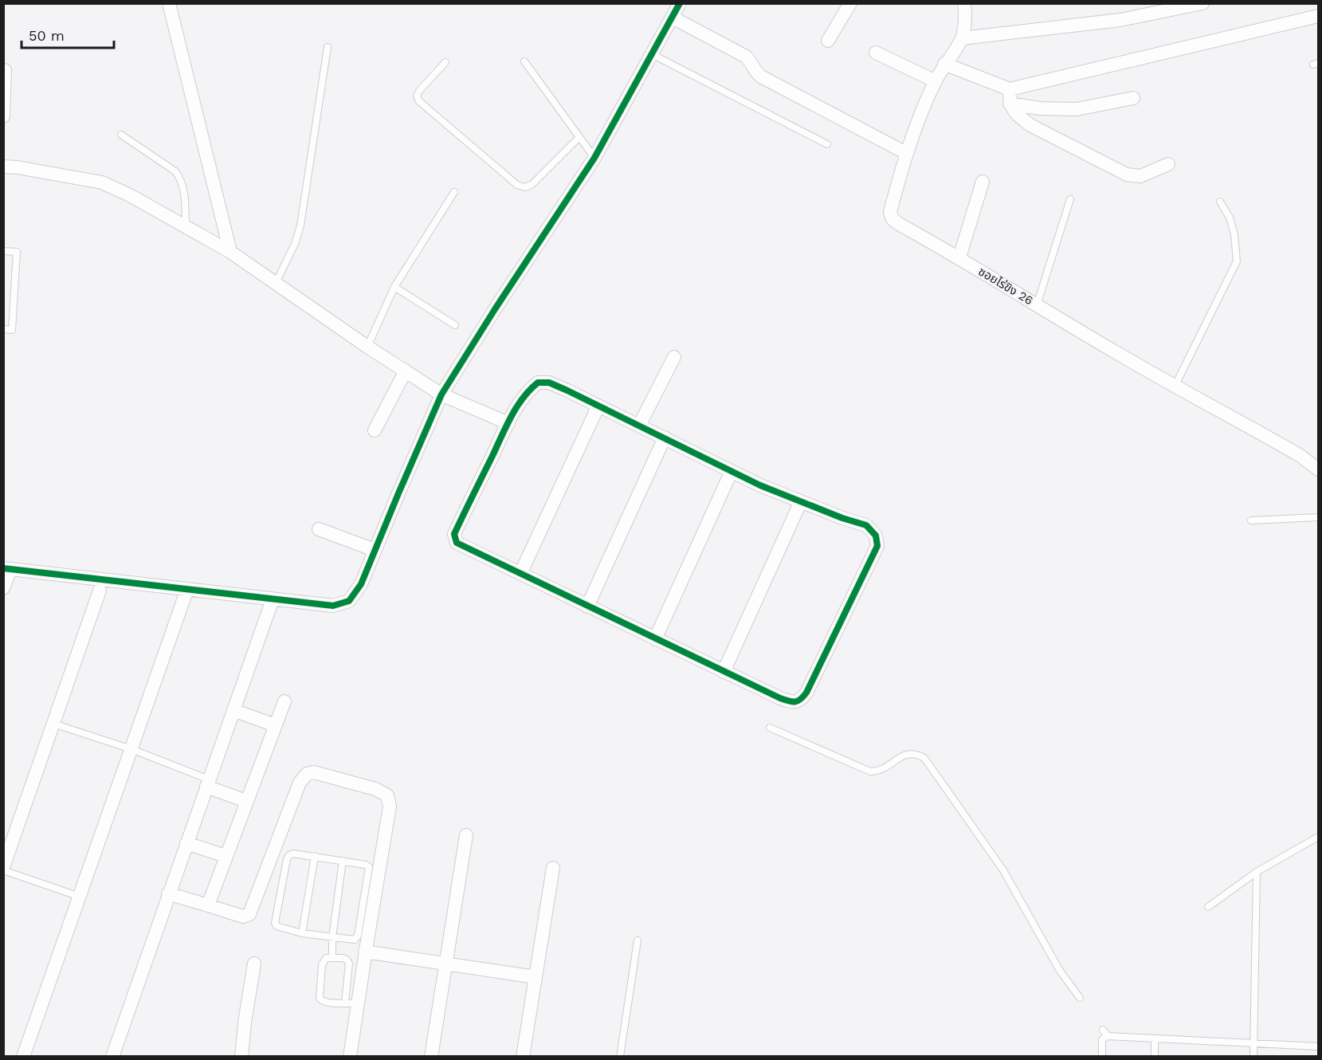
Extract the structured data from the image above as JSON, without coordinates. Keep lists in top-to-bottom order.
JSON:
{
  "streets": {
    "street": ["ซอยไร่ขิง 26"]
  },
  "scale_bar": "50 m"
}
